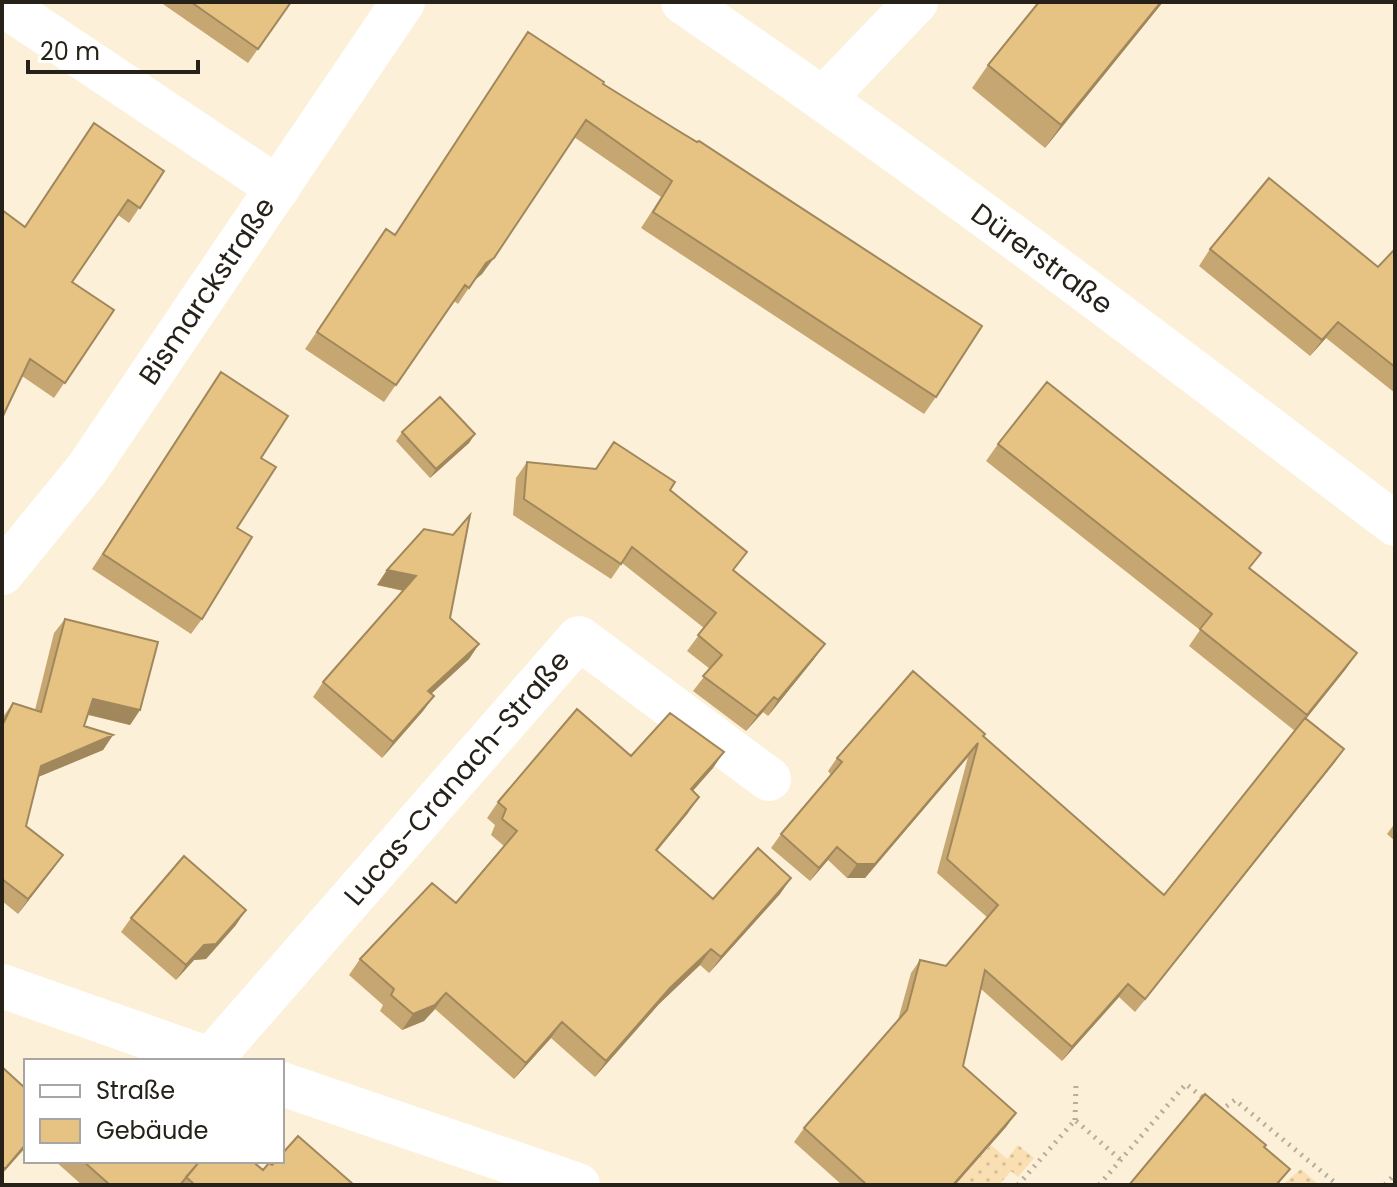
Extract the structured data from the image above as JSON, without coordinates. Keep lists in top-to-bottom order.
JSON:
{
  "streets": {
    "street": ["Dürerstraße", "Bismarckstraße", "Lucas-Cranach-Straße"]
  },
  "legend": ["Straße", "Gebäude"],
  "scale_bar": "20 m"
}
